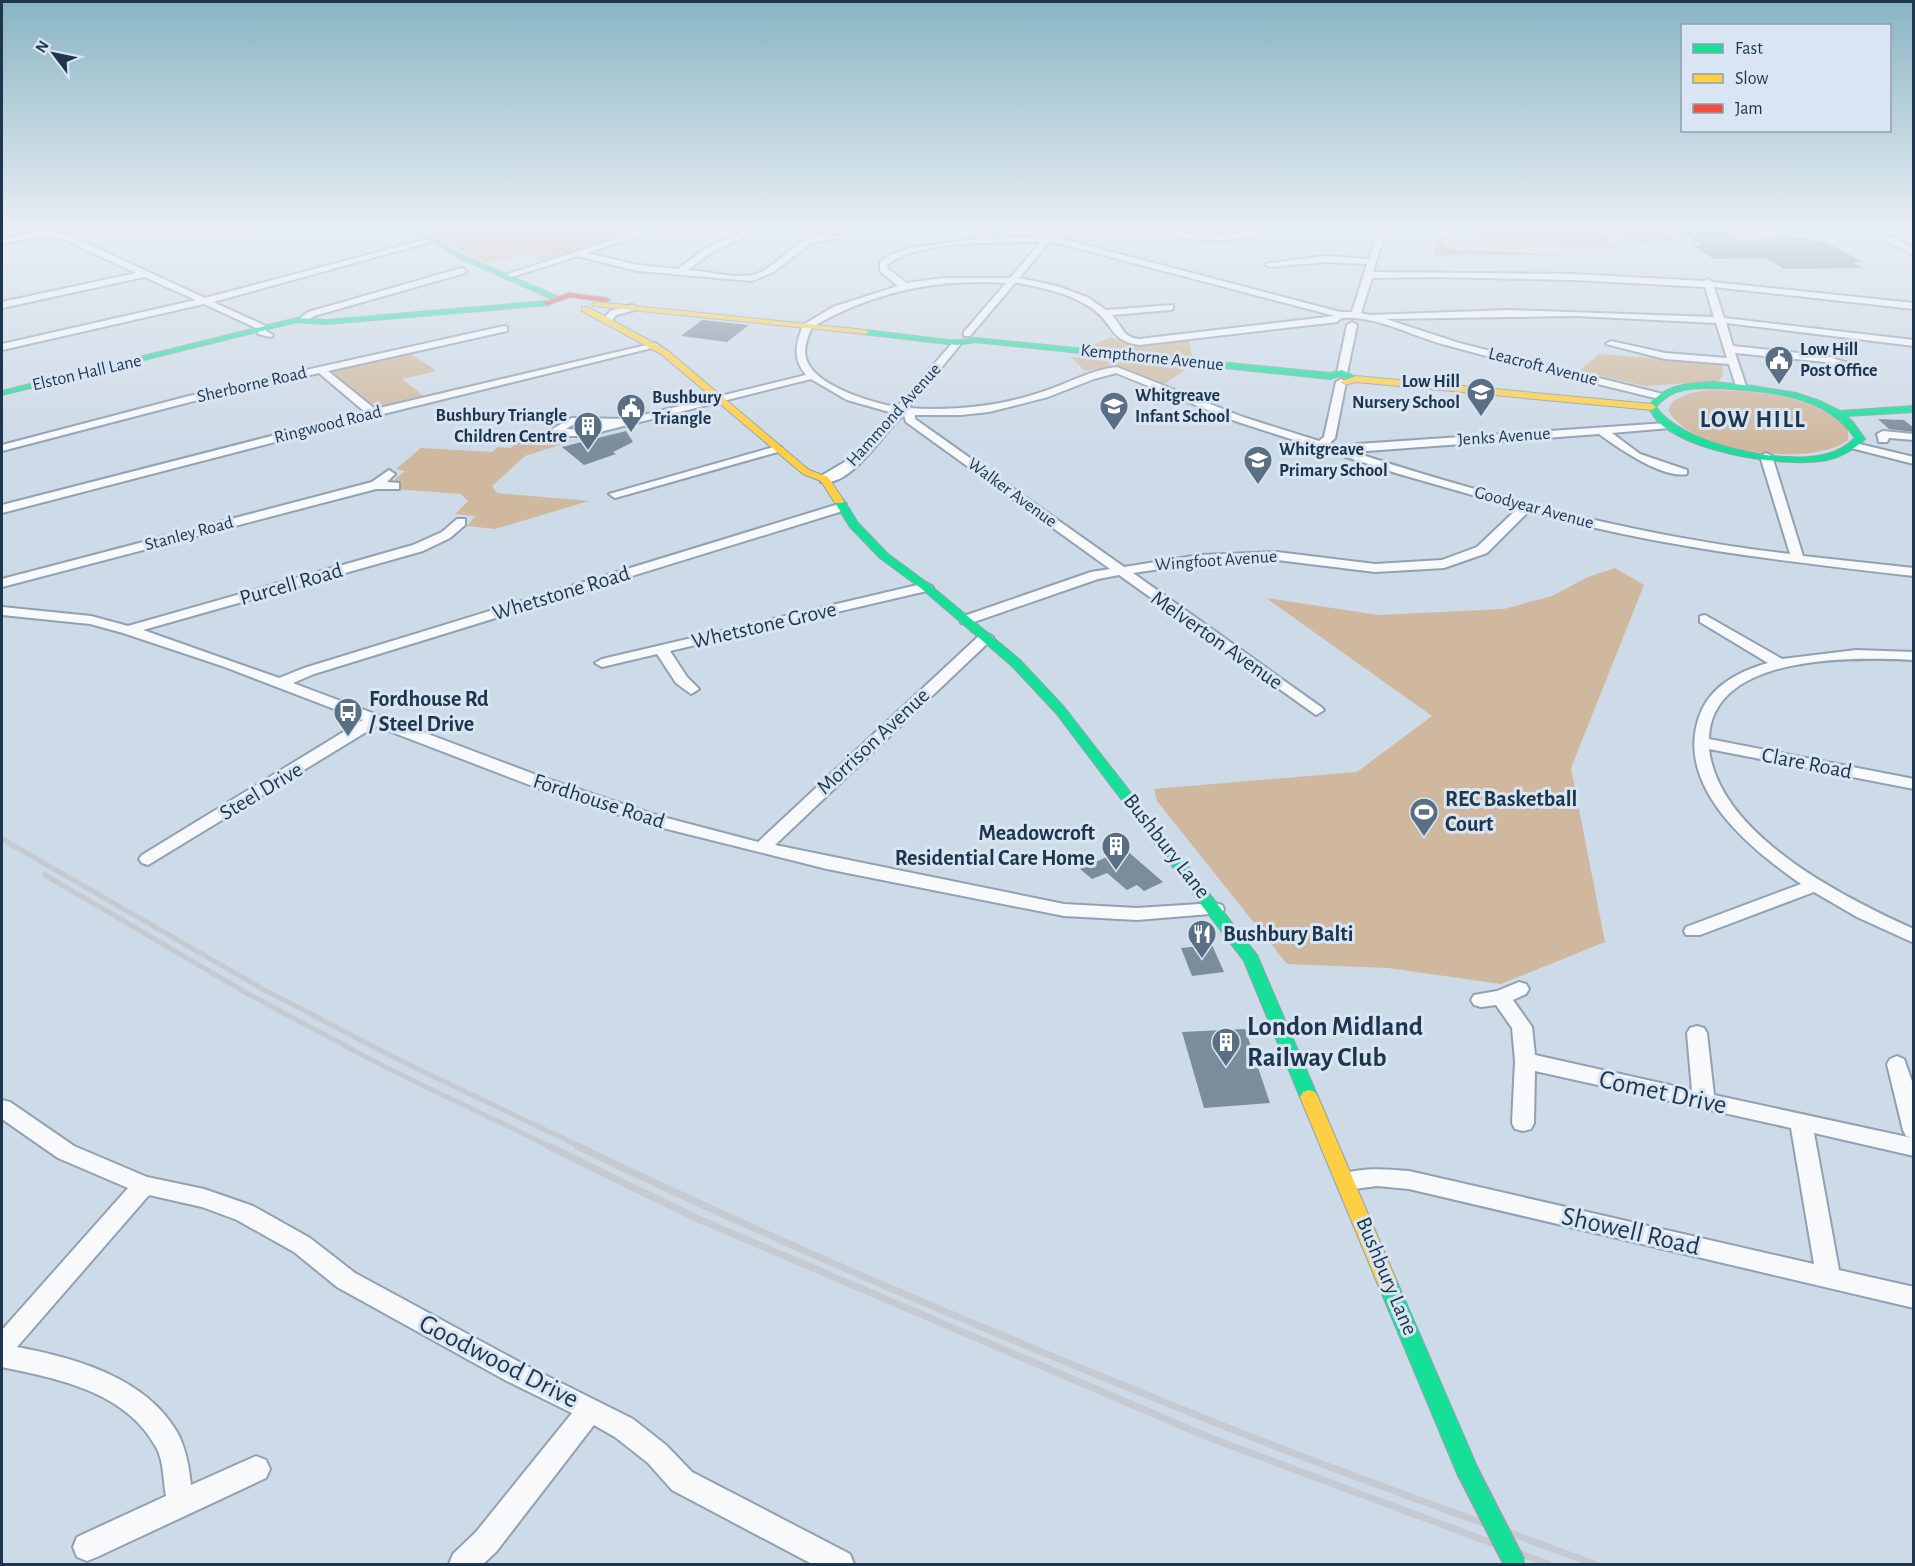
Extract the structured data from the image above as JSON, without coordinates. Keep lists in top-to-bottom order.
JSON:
{
  "streets": {
    "street": [
      "Kempthorne Avenue",
      "Leacroft Avenue",
      "Elston Hall Lane",
      "Sherborne Road",
      "Hammond Avenue",
      "Ringwood Road",
      "Jenks Avenue",
      "Walker Avenue",
      "Goodyear Avenue",
      "Stanley Road",
      "Wingfoot Avenue",
      "Purcell Road",
      "Whetstone Road",
      "Whetstone Grove",
      "Melverton Avenue",
      "Morrison Avenue",
      "Clare Road",
      "Steel Drive",
      "Fordhouse Road",
      "Bushbury Lane",
      "Comet Drive",
      "Showell Road",
      "Goodwood Drive"
    ]
  },
  "crossings": [
    ["Kempthorne Avenue", "Leacroft Avenue"],
    ["Kempthorne Avenue", "Elston Hall Lane"],
    ["Kempthorne Avenue", "Hammond Avenue"],
    ["Hammond Avenue", "Walker Avenue"],
    ["Hammond Avenue", "Goodyear Avenue"],
    ["Hammond Avenue", "Bushbury Lane"],
    ["Jenks Avenue", "Goodyear Avenue"],
    ["Walker Avenue", "Goodyear Avenue"],
    ["Walker Avenue", "Wingfoot Avenue"],
    ["Walker Avenue", "Melverton Avenue"],
    ["Goodyear Avenue", "Wingfoot Avenue"],
    ["Wingfoot Avenue", "Melverton Avenue"],
    ["Wingfoot Avenue", "Bushbury Lane"],
    ["Purcell Road", "Fordhouse Road"],
    ["Whetstone Road", "Fordhouse Road"],
    ["Whetstone Road", "Bushbury Lane"],
    ["Whetstone Grove", "Bushbury Lane"],
    ["Morrison Avenue", "Fordhouse Road"],
    ["Morrison Avenue", "Bushbury Lane"],
    ["Steel Drive", "Fordhouse Road"],
    ["Fordhouse Road", "Bushbury Lane"],
    ["Bushbury Lane", "Showell Road"]
  ],
  "districts": ["LOW HILL"],
  "places": {
    "public building": ["Low Hill Post Office", "Bushbury Triangle"],
    "school or university": ["Low Hill Nursery School", "Whitgreave Infant School", "Whitgreave Primary School"],
    "building": ["Bushbury Triangle Children Centre", "Meadowcroft Residential Care Home", "London Midland Railway Club"],
    "bus stop": ["Fordhouse Rd / Steel Drive"],
    "sports": ["REC Basketball Court"],
    "restaurant": ["Bushbury Balti"]
  },
  "legend": ["Fast", "Slow", "Jam"],
  "north": "top left"
}
